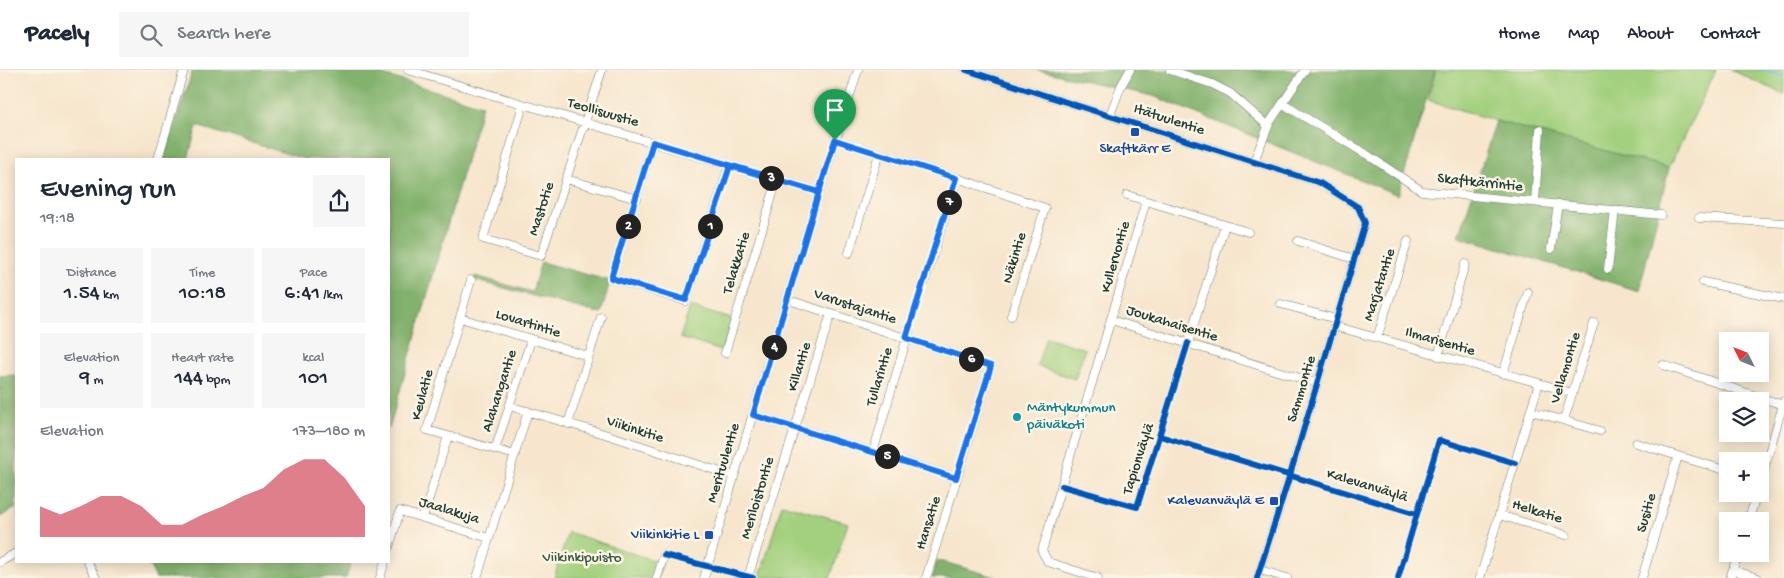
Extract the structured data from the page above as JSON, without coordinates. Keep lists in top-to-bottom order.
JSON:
{
  "streets": {
    "street": [
      "Teollisuustie",
      "Itätuulentie",
      "Skaftkärrintie",
      "Mastotie",
      "Kullervontie",
      "Näkintie",
      "Telakkatie",
      "Marjatantie",
      "Varustajantie",
      "Lovartintie",
      "Joukahaisentie",
      "Ilmarisentie",
      "Killantie",
      "Vellamontie",
      "Tullarintie",
      "Sammontie",
      "Alahangantie",
      "Keulatie",
      "Viikinkitie",
      "Merituulentie",
      "Meriloistontie",
      "Jaalakuja",
      "Helkatie",
      "Susitie",
      "Hansatie"
    ],
    "cycle path": ["Tapionväylä"]
  },
  "crossings": [
    ["Teollisuustie", "Mastotie"],
    ["Teollisuustie", "Telakkatie"],
    ["Teollisuustie", "Merituulentie"],
    ["Itätuulentie", "Sammontie"],
    ["Kullervontie", "Joukahaisentie"],
    ["Marjatantie", "Ilmarisentie"],
    ["Varustajantie", "Killantie"],
    ["Varustajantie", "Tullarintie"],
    ["Varustajantie", "Hansatie"],
    ["Lovartintie", "Alahangantie"],
    ["Lovartintie", "Keulatie"],
    ["Joukahaisentie", "Sammontie"],
    ["Ilmarisentie", "Vellamontie"],
    ["Ilmarisentie", "Sammontie"],
    ["Killantie", "Meriloistontie"],
    ["Alahangantie", "Keulatie"],
    ["Alahangantie", "Viikinkitie"],
    ["Viikinkitie", "Merituulentie"]
  ],
  "parks": ["Viikinkipuisto"],
  "places": {
    "transit": ["Skaftkärr E", "Kalevanväylä E", "Viikinkitie L"],
    "other": ["Mäntykummun päiväkoti"]
  },
  "north": "top left",
  "page": {
    "header": "Pacely",
    "search": "Search here",
    "nav": [
      "Home",
      "Map",
      "About",
      "Contact"
    ],
    "heading": ["Evening run", "19:18"],
    "pins": [
      "3",
      "7",
      "1",
      "2",
      "4",
      "6",
      "5"
    ],
    "stats": [
      ["Distance", "1.54 km"],
      ["Time", "10:18"],
      ["Pace", "6:41 /km"],
      ["Elevation", "9 m"],
      ["Heart rate", "144 bpm"],
      ["kcal", "101"]
    ],
    "map_buttons": ["+", "−"],
    "chart": ["Elevation", "173–180 m"]
  }
}
